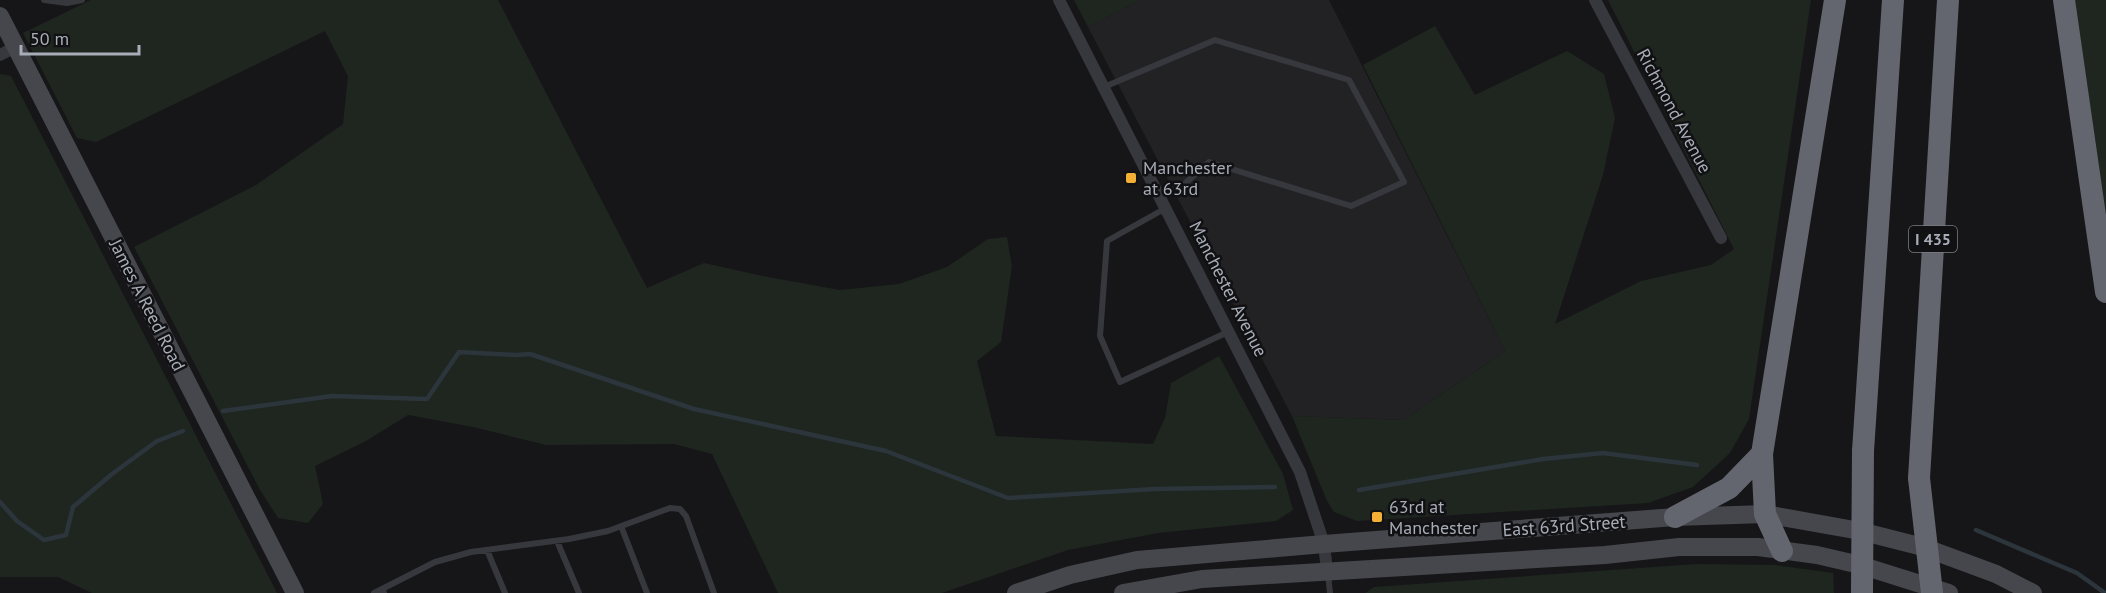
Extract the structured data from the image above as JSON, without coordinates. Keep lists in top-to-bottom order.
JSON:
{
  "streets": {
    "highway": ["I 435"],
    "main road": ["James A Reed Road", "East 63rd Street"],
    "street": ["Richmond Avenue", "Manchester Avenue"]
  },
  "crossings": [
    ["Manchester Avenue", "East 63rd Street"]
  ],
  "places": {
    "transit": ["Manchester at 63rd", "63rd at Manchester"]
  },
  "scale_bar": "50 m"
}
